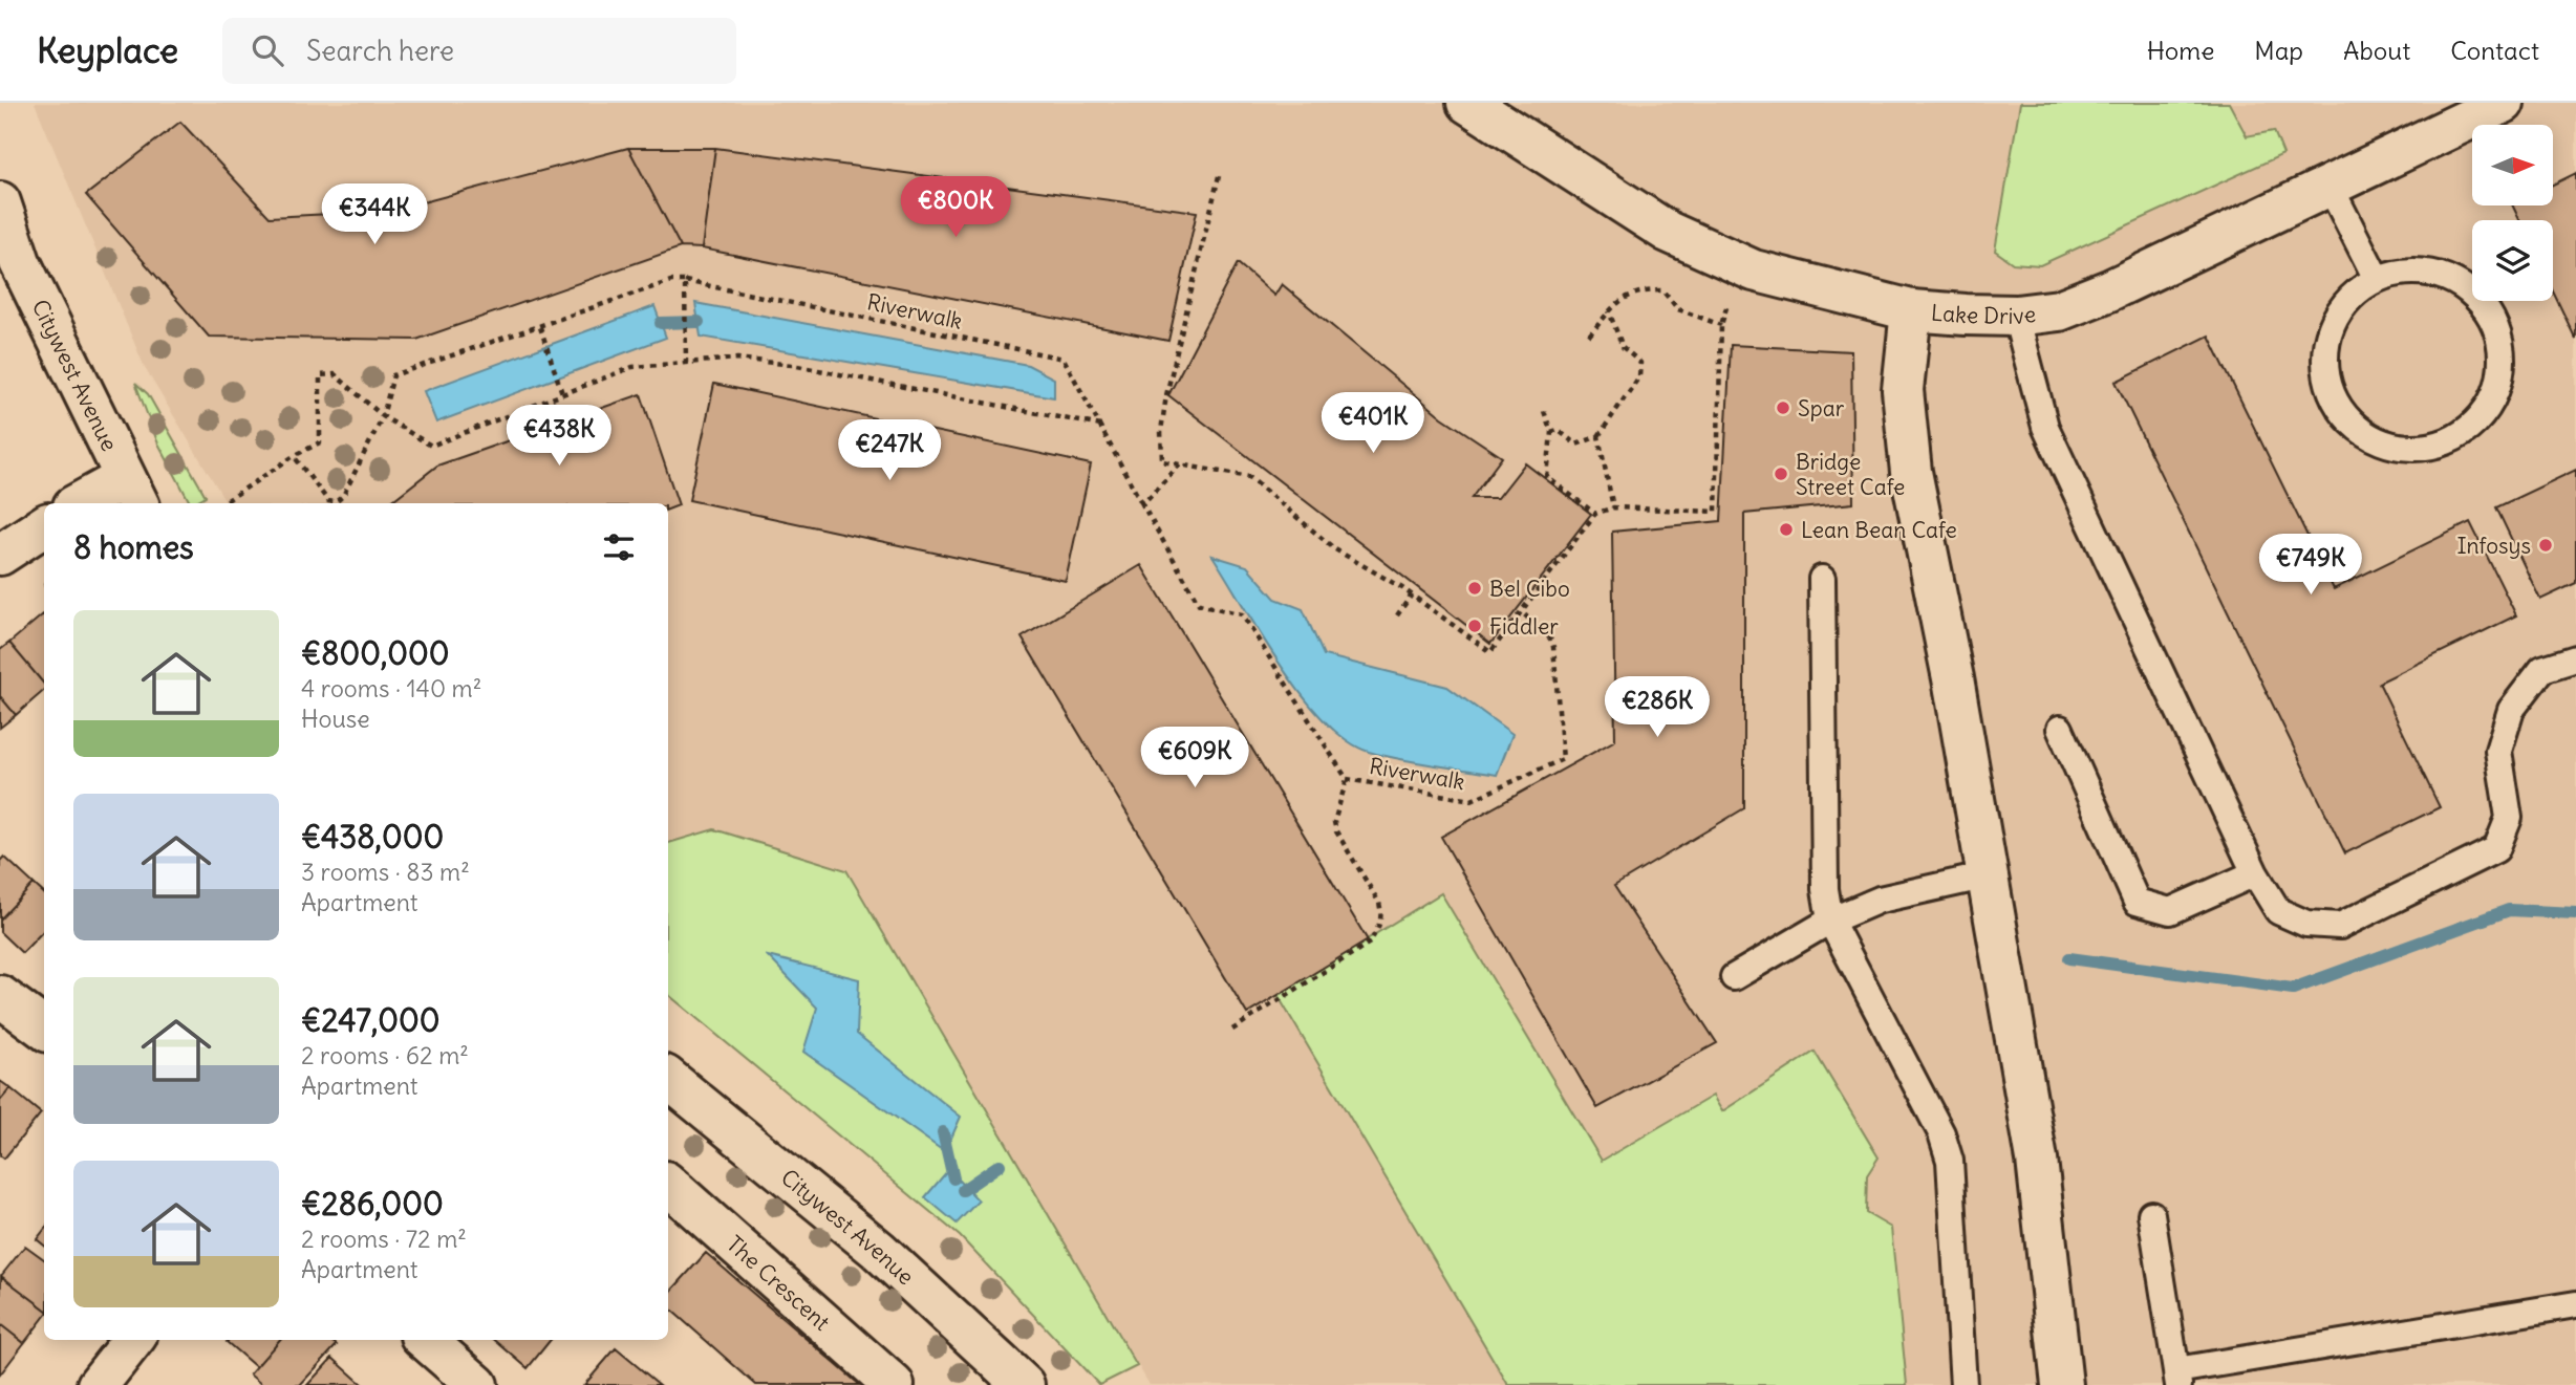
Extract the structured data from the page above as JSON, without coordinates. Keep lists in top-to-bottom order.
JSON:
{
  "streets": {
    "street": ["Lake Drive", "Citywest Avenue", "The Crescent"],
    "path": ["Riverwalk"]
  },
  "places": [
    "Spar",
    "Bridge Street Cafe",
    "Lean Bean Cafe",
    "Infosys",
    "Bel Cibo",
    "Fiddler"
  ],
  "north": "right",
  "page": {
    "header": "Keyplace",
    "search": "Search here",
    "nav": [
      "Home",
      "Map",
      "About",
      "Contact"
    ],
    "price": [
      "€800K",
      "€344K",
      "€401K",
      "€438K",
      "€247K",
      "€749K",
      "€286K",
      "€609K"
    ],
    "heading": "8 homes",
    "list": [
      {
        "name": "€800,000",
        "note": "4 rooms · 140 m² · House"
      },
      {
        "name": "€438,000",
        "note": "3 rooms · 83 m² · Apartment"
      },
      {
        "name": "€247,000",
        "note": "2 rooms · 62 m² · Apartment"
      },
      {
        "name": "€286,000",
        "note": "2 rooms · 72 m² · Apartment"
      }
    ]
  }
}
